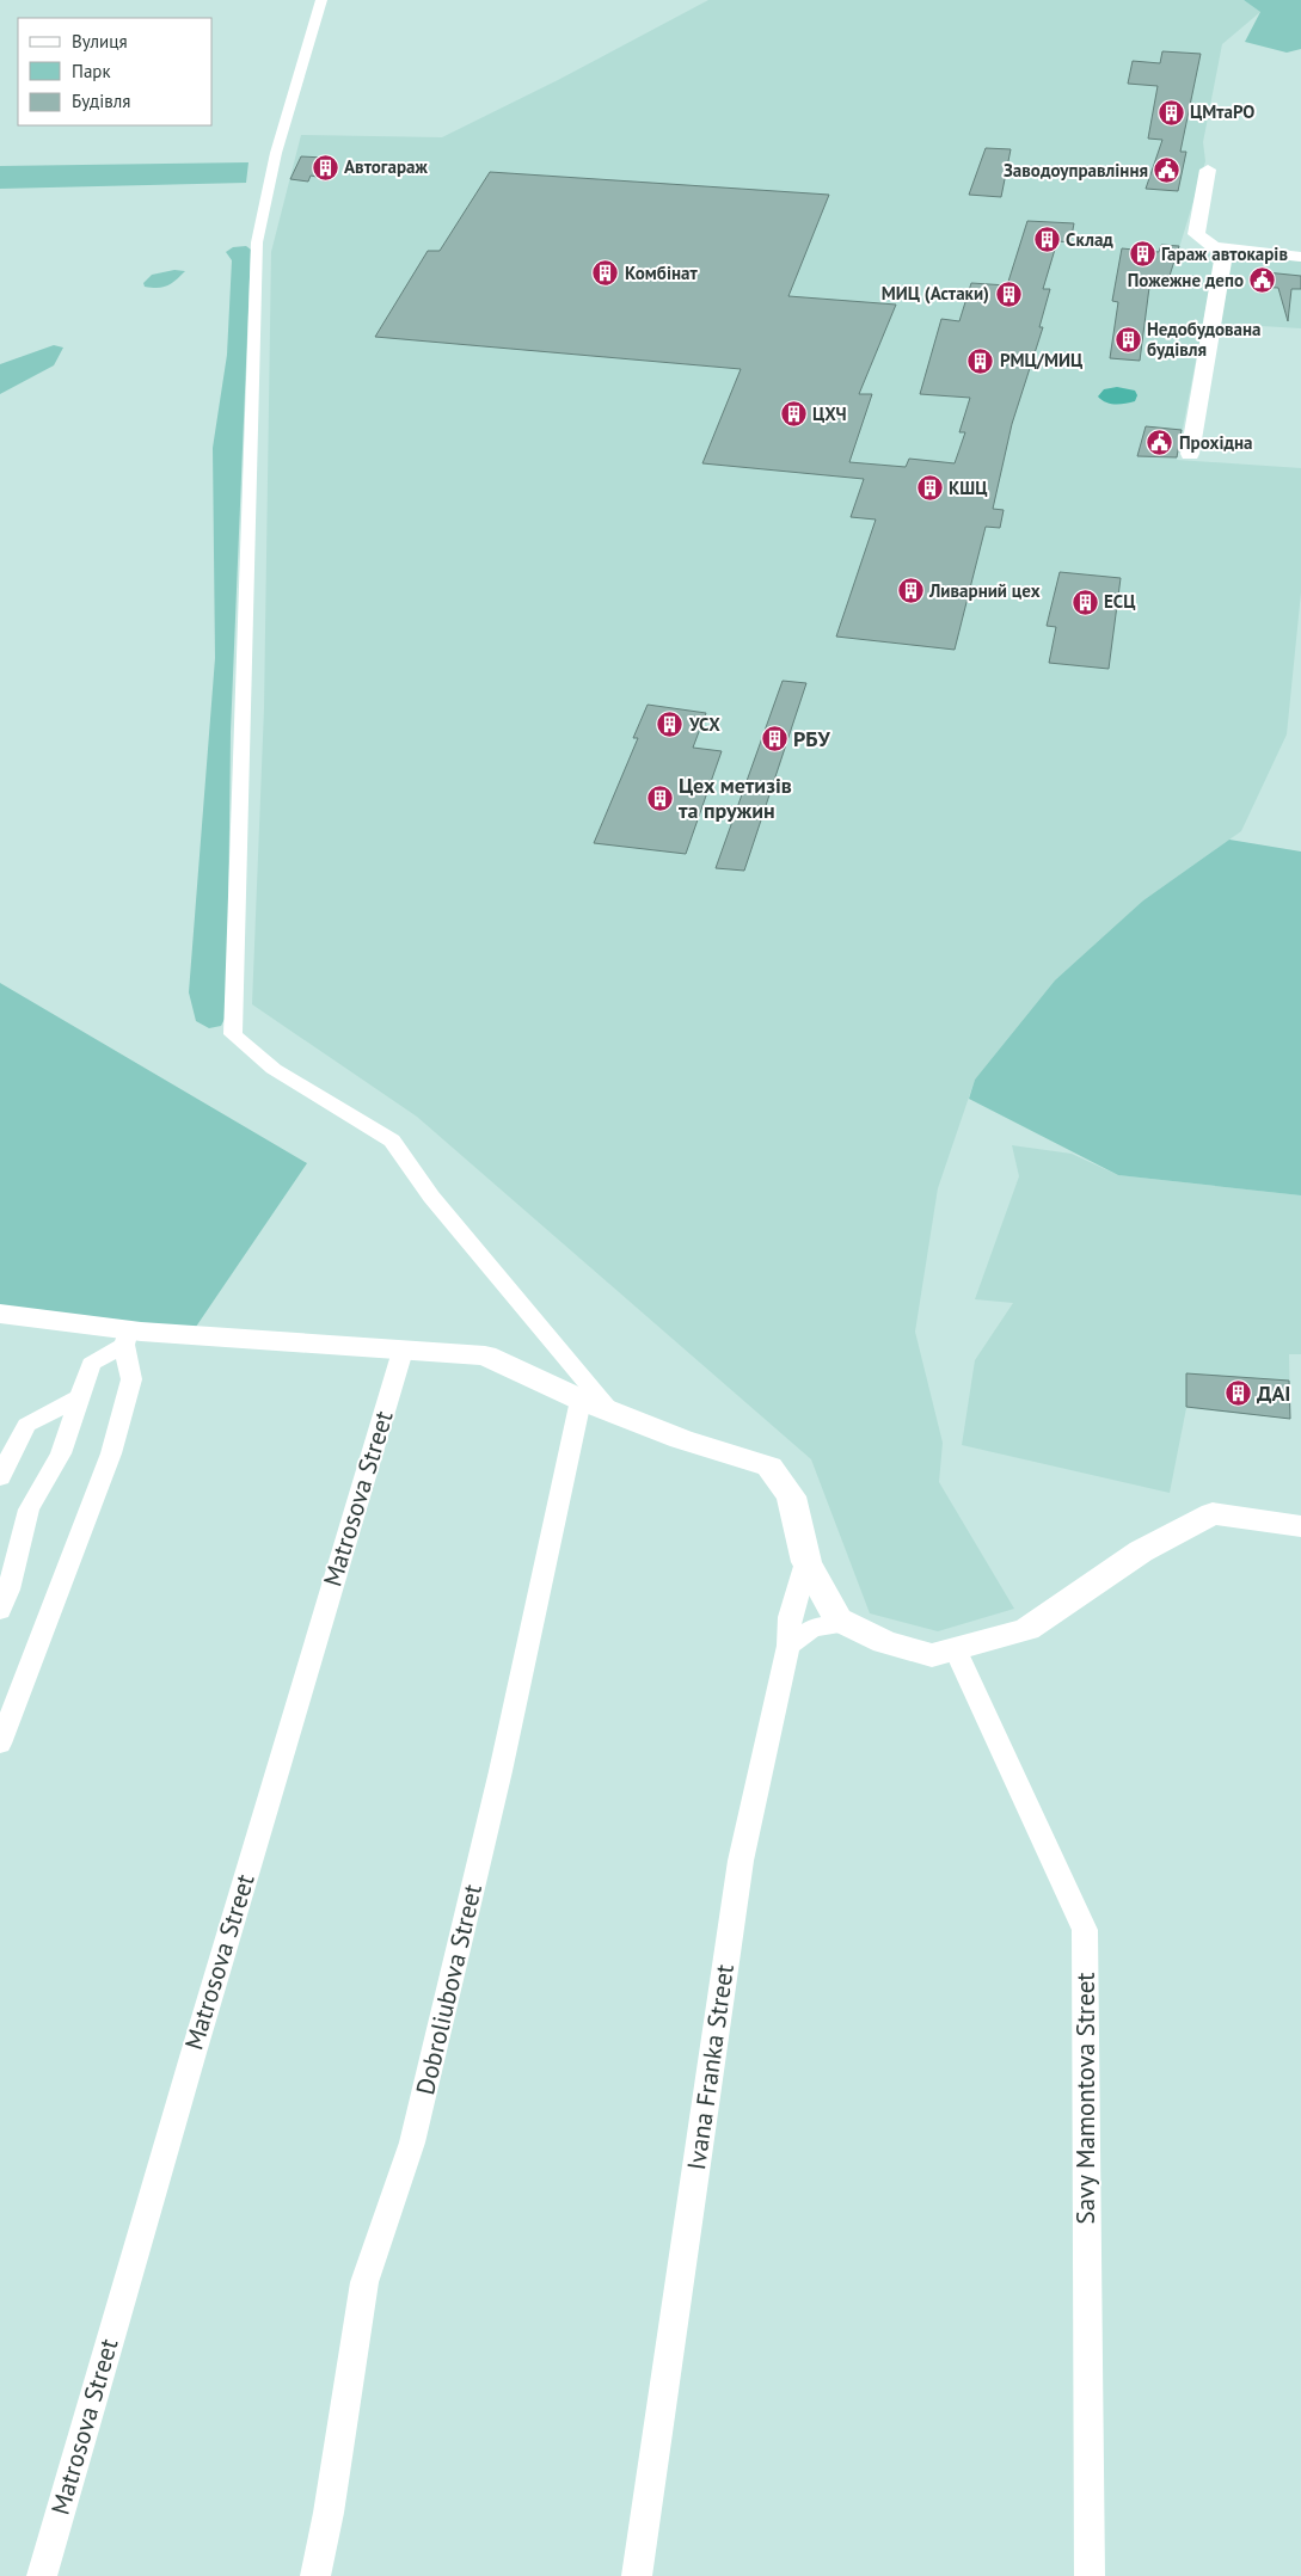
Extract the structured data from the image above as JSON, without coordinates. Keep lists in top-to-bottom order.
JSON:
{
  "streets": {
    "street": [
      "Matrosova Street",
      "Dobroliubova Street",
      "Ivana Franka Street",
      "Savy Mamontova Street"
    ]
  },
  "places": {
    "building": [
      "ЦМтаРО",
      "Автогараж",
      "Склад",
      "Гараж автокарів",
      "Комбінат",
      "МИЦ (Астаки)",
      "Недобудована будівля",
      "РМЦ/МИЦ",
      "ЦХЧ",
      "КШЦ",
      "Ливарний цех",
      "ЕСЦ",
      "УСХ",
      "РБУ",
      "Цех метизів та пружин",
      "ДАІ"
    ],
    "public building": ["Заводоуправління", "Пожежне депо", "Прохідна"]
  },
  "legend": ["Вулиця", "Парк", "Будівля"]
}
